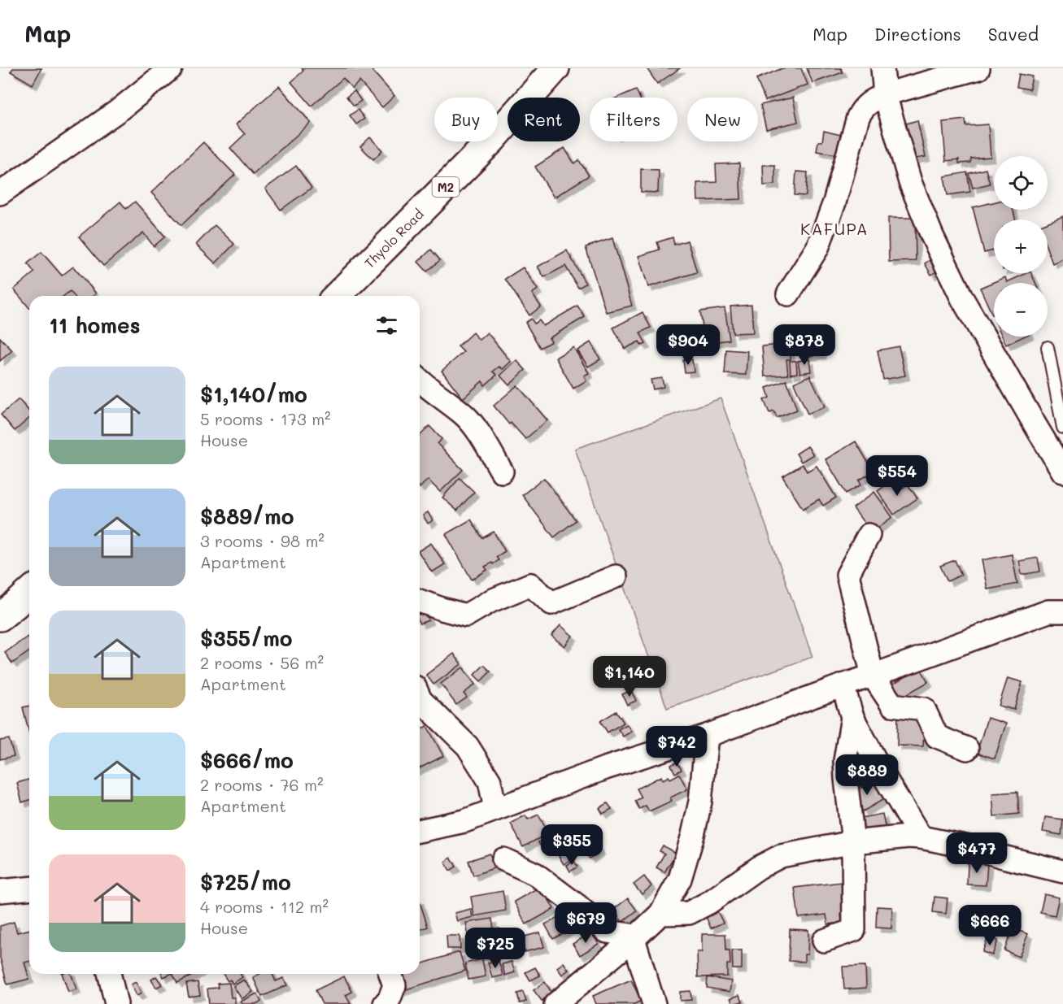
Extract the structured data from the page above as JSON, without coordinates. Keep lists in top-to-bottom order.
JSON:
{
  "streets": {
    "highway": ["M2", "Thyolo Road"]
  },
  "districts": ["KAFUPA"],
  "page": {
    "header": "Map",
    "nav": ["Map", "Directions", "Saved"],
    "chip": [
      "Buy",
      "Rent",
      "Filters",
      "New"
    ],
    "map_buttons": ["+", "−"],
    "heading": "11 homes",
    "price": [
      "$904",
      "$878",
      "$554",
      "$1,140",
      "$742",
      "$889",
      "$355",
      "$477",
      "$679",
      "$666",
      "$725"
    ],
    "list": [
      {
        "name": "$1,140/mo",
        "note": "5 rooms · 173 m² · House"
      },
      {
        "name": "$889/mo",
        "note": "3 rooms · 98 m² · Apartment"
      },
      {
        "name": "$355/mo",
        "note": "2 rooms · 56 m² · Apartment"
      },
      {
        "name": "$666/mo",
        "note": "2 rooms · 76 m² · Apartment"
      },
      {
        "name": "$725/mo",
        "note": "4 rooms · 112 m² · House"
      }
    ]
  }
}
